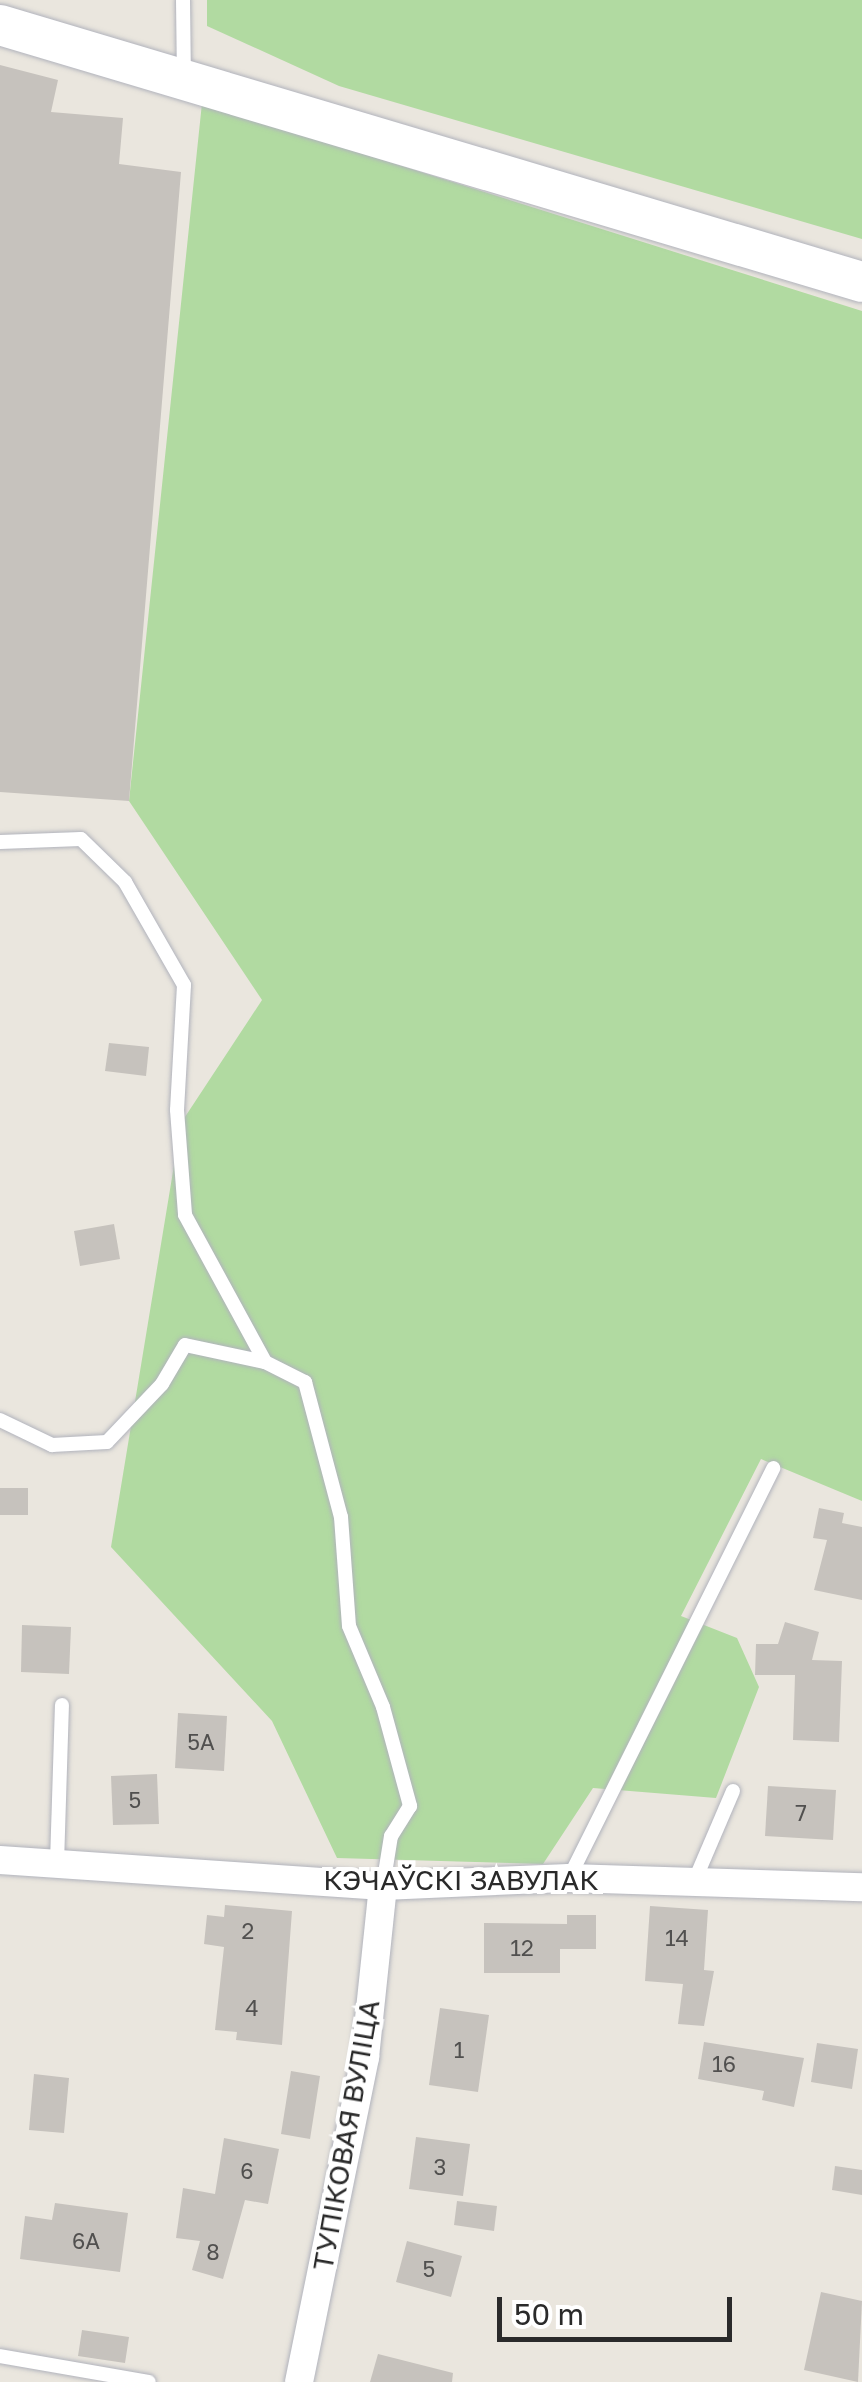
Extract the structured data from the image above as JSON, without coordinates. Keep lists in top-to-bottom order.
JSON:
{
  "streets": {
    "street": ["КЭЧАЎСКІ ЗАВУЛАК", "ТУПІКОВАЯ ВУЛІЦА"]
  },
  "crossings": [
    ["КЭЧАЎСКІ ЗАВУЛАК", "ТУПІКОВАЯ ВУЛІЦА"]
  ],
  "house_numbers": [
    "5А",
    "5",
    "7",
    "2",
    "14",
    "12",
    "4",
    "1",
    "16",
    "3",
    "6",
    "6А",
    "8",
    "5"
  ],
  "scale_bar": "50 m"
}
